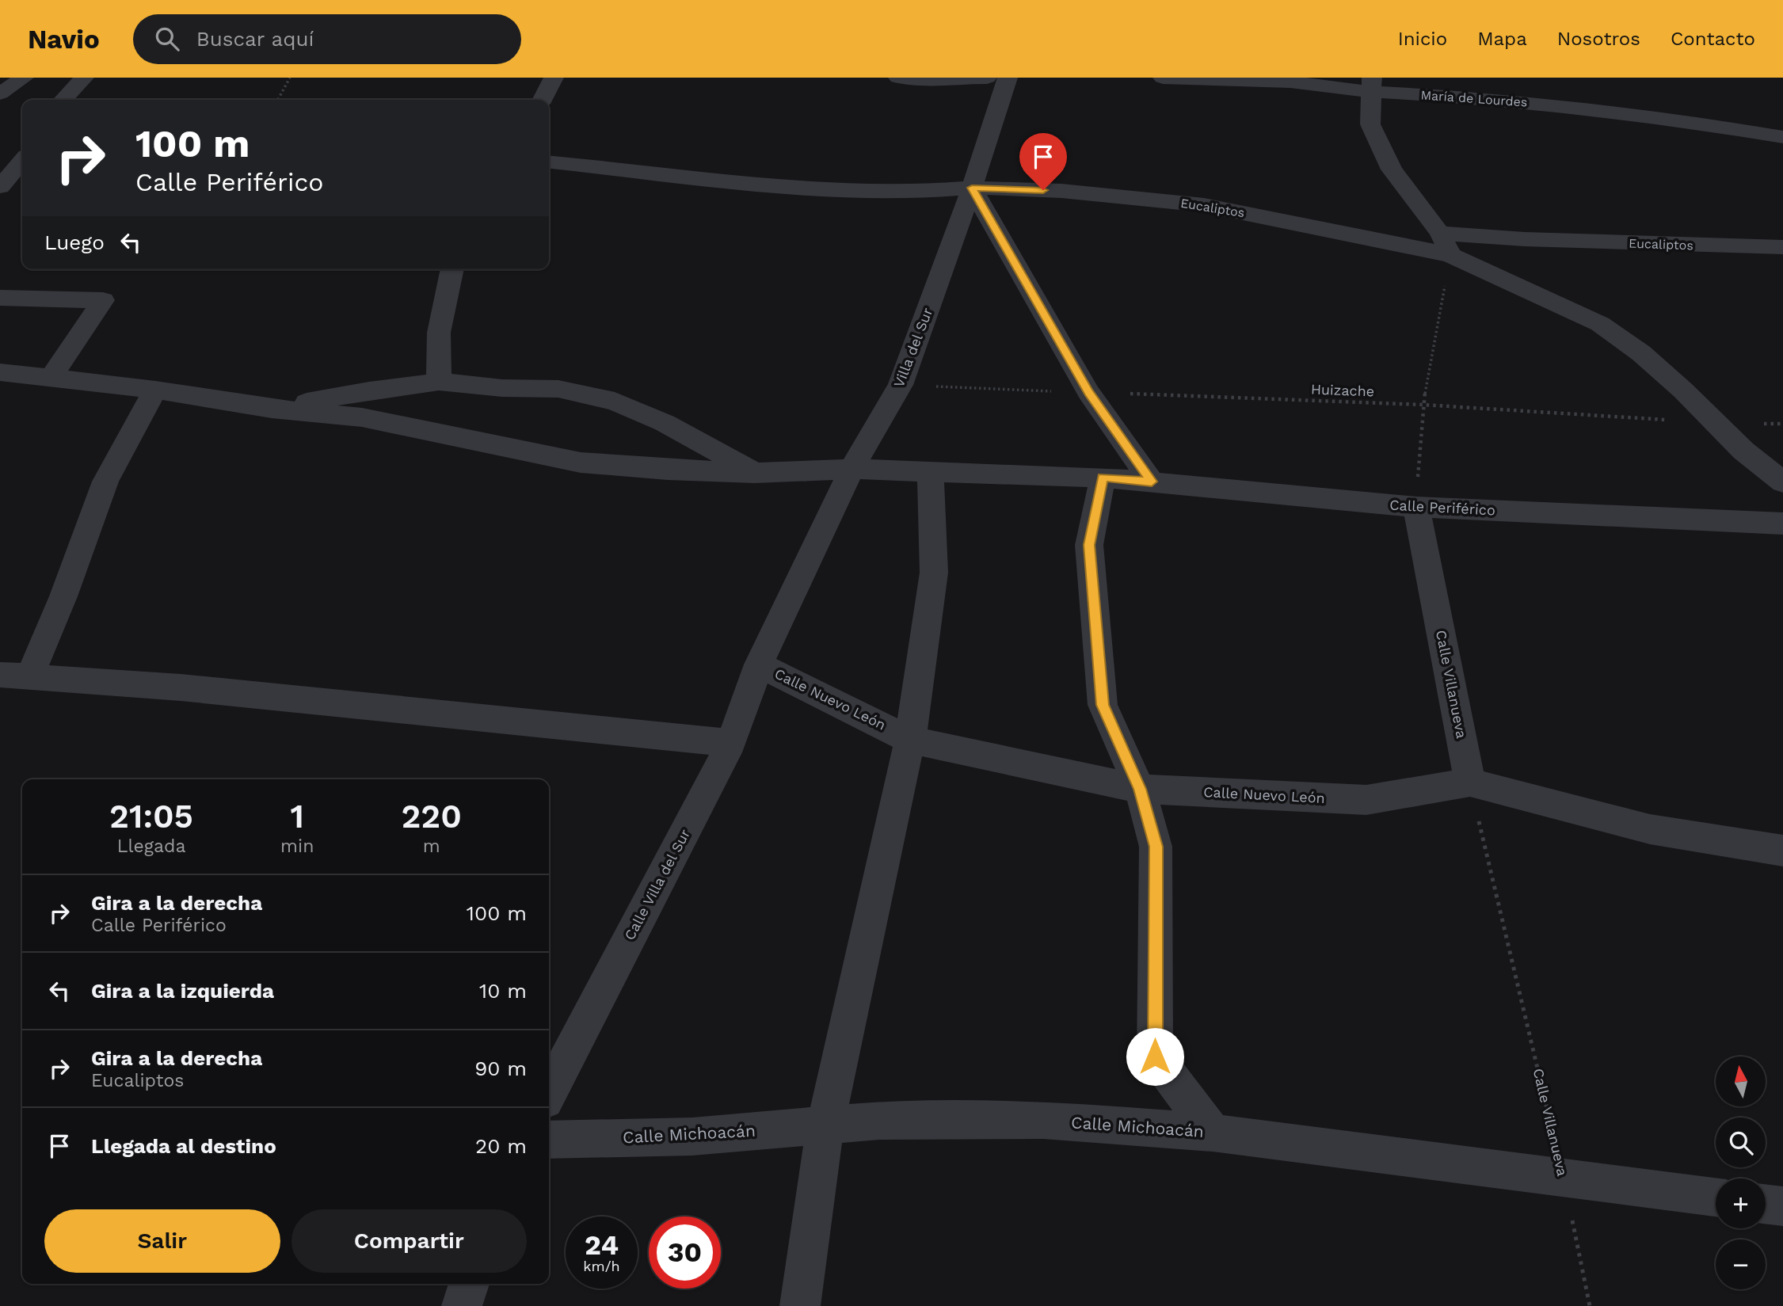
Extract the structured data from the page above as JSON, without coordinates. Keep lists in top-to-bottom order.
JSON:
{
  "streets": {
    "street": [
      "María de Lourdes",
      "Eucaliptos",
      "Villa del Sur",
      "Calle Periférico",
      "Calle Villanueva",
      "Calle Nuevo León",
      "Calle Villa del Sur",
      "Calle Michoacán"
    ],
    "path": ["Huizache"]
  },
  "crossings": [
    ["Eucaliptos", "Villa del Sur"],
    ["Eucaliptos", "Huizache"],
    ["Villa del Sur", "Huizache"],
    ["Villa del Sur", "Calle Periférico"],
    ["Villa del Sur", "Calle Nuevo León"],
    ["Villa del Sur", "Calle Villa del Sur"],
    ["Calle Periférico", "Calle Villanueva"],
    ["Calle Villanueva", "Calle Nuevo León"],
    ["Calle Villanueva", "Calle Michoacán"],
    ["Calle Nuevo León", "Calle Villa del Sur"]
  ],
  "north": "top",
  "page": {
    "header": "Navio",
    "search": "Buscar aquí",
    "nav": [
      "Inicio",
      "Mapa",
      "Nosotros",
      "Contacto"
    ],
    "turn": ["100 m", "Calle Periférico"],
    "then": "Luego",
    "eta": [
      "21:05",
      "Llegada",
      "1",
      "min",
      "220",
      "m"
    ],
    "list": [
      {
        "name": "Gira a la derecha",
        "note": "Calle Periférico",
        "value": "100 m"
      },
      {
        "name": "Gira a la izquierda",
        "value": "10 m"
      },
      {
        "name": "Gira a la derecha",
        "note": "Eucaliptos",
        "value": "90 m"
      },
      {
        "name": "Llegada al destino",
        "value": "20 m"
      }
    ],
    "map_buttons": ["+", "−"],
    "buttons": ["Salir", "Compartir"],
    "speed": "24 km/h",
    "limit": "30"
  }
}
